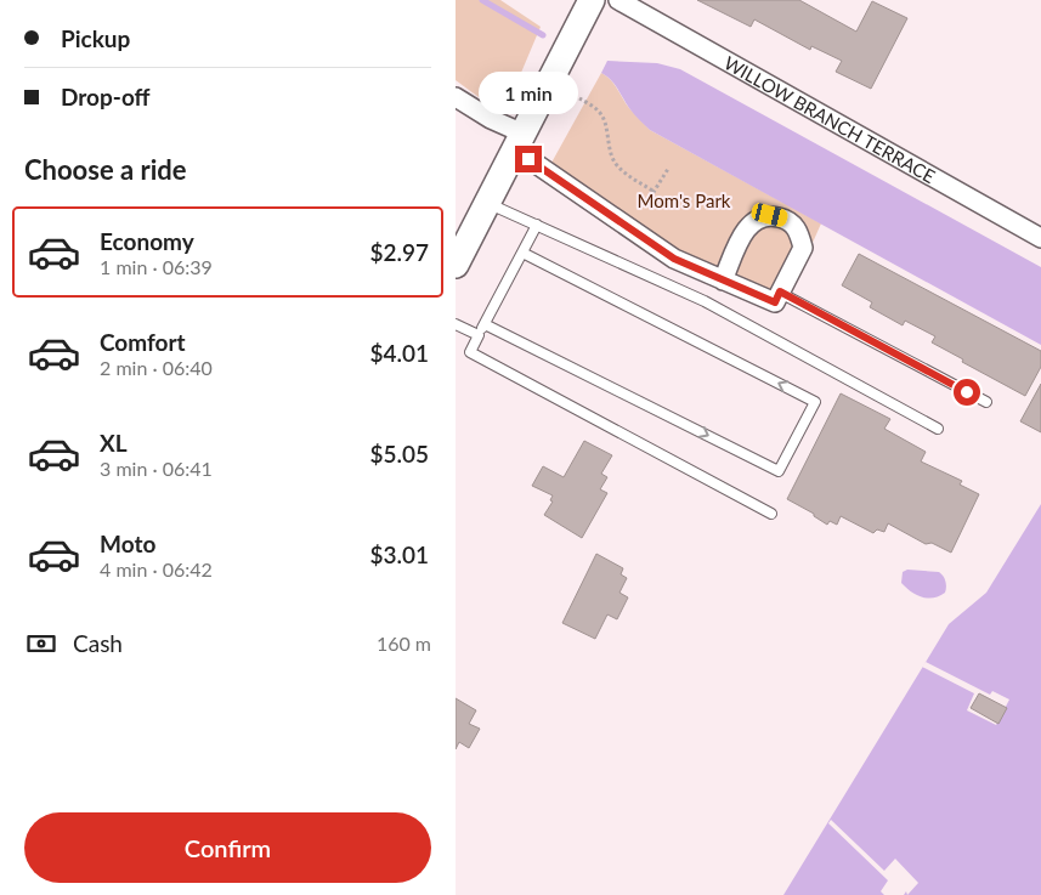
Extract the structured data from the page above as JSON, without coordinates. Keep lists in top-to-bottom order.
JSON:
{
  "streets": {
    "street": ["WILLOW BRANCH TERRACE"]
  },
  "parks": ["Mom's Park"],
  "page": {
    "banner": ["Pickup", "Drop-off"],
    "bubble": "1 min",
    "heading": "Choose a ride",
    "list": [
      {
        "name": "Economy",
        "note": "1 min · 06:39",
        "value": "$2.97"
      },
      {
        "name": "Comfort",
        "note": "2 min · 06:40",
        "value": "$4.01"
      },
      {
        "name": "XL",
        "note": "3 min · 06:41",
        "value": "$5.05"
      },
      {
        "name": "Moto",
        "note": "4 min · 06:42",
        "value": "$3.01"
      }
    ],
    "pay": ["Cash", "160 m"],
    "buttons": "Confirm"
  }
}
